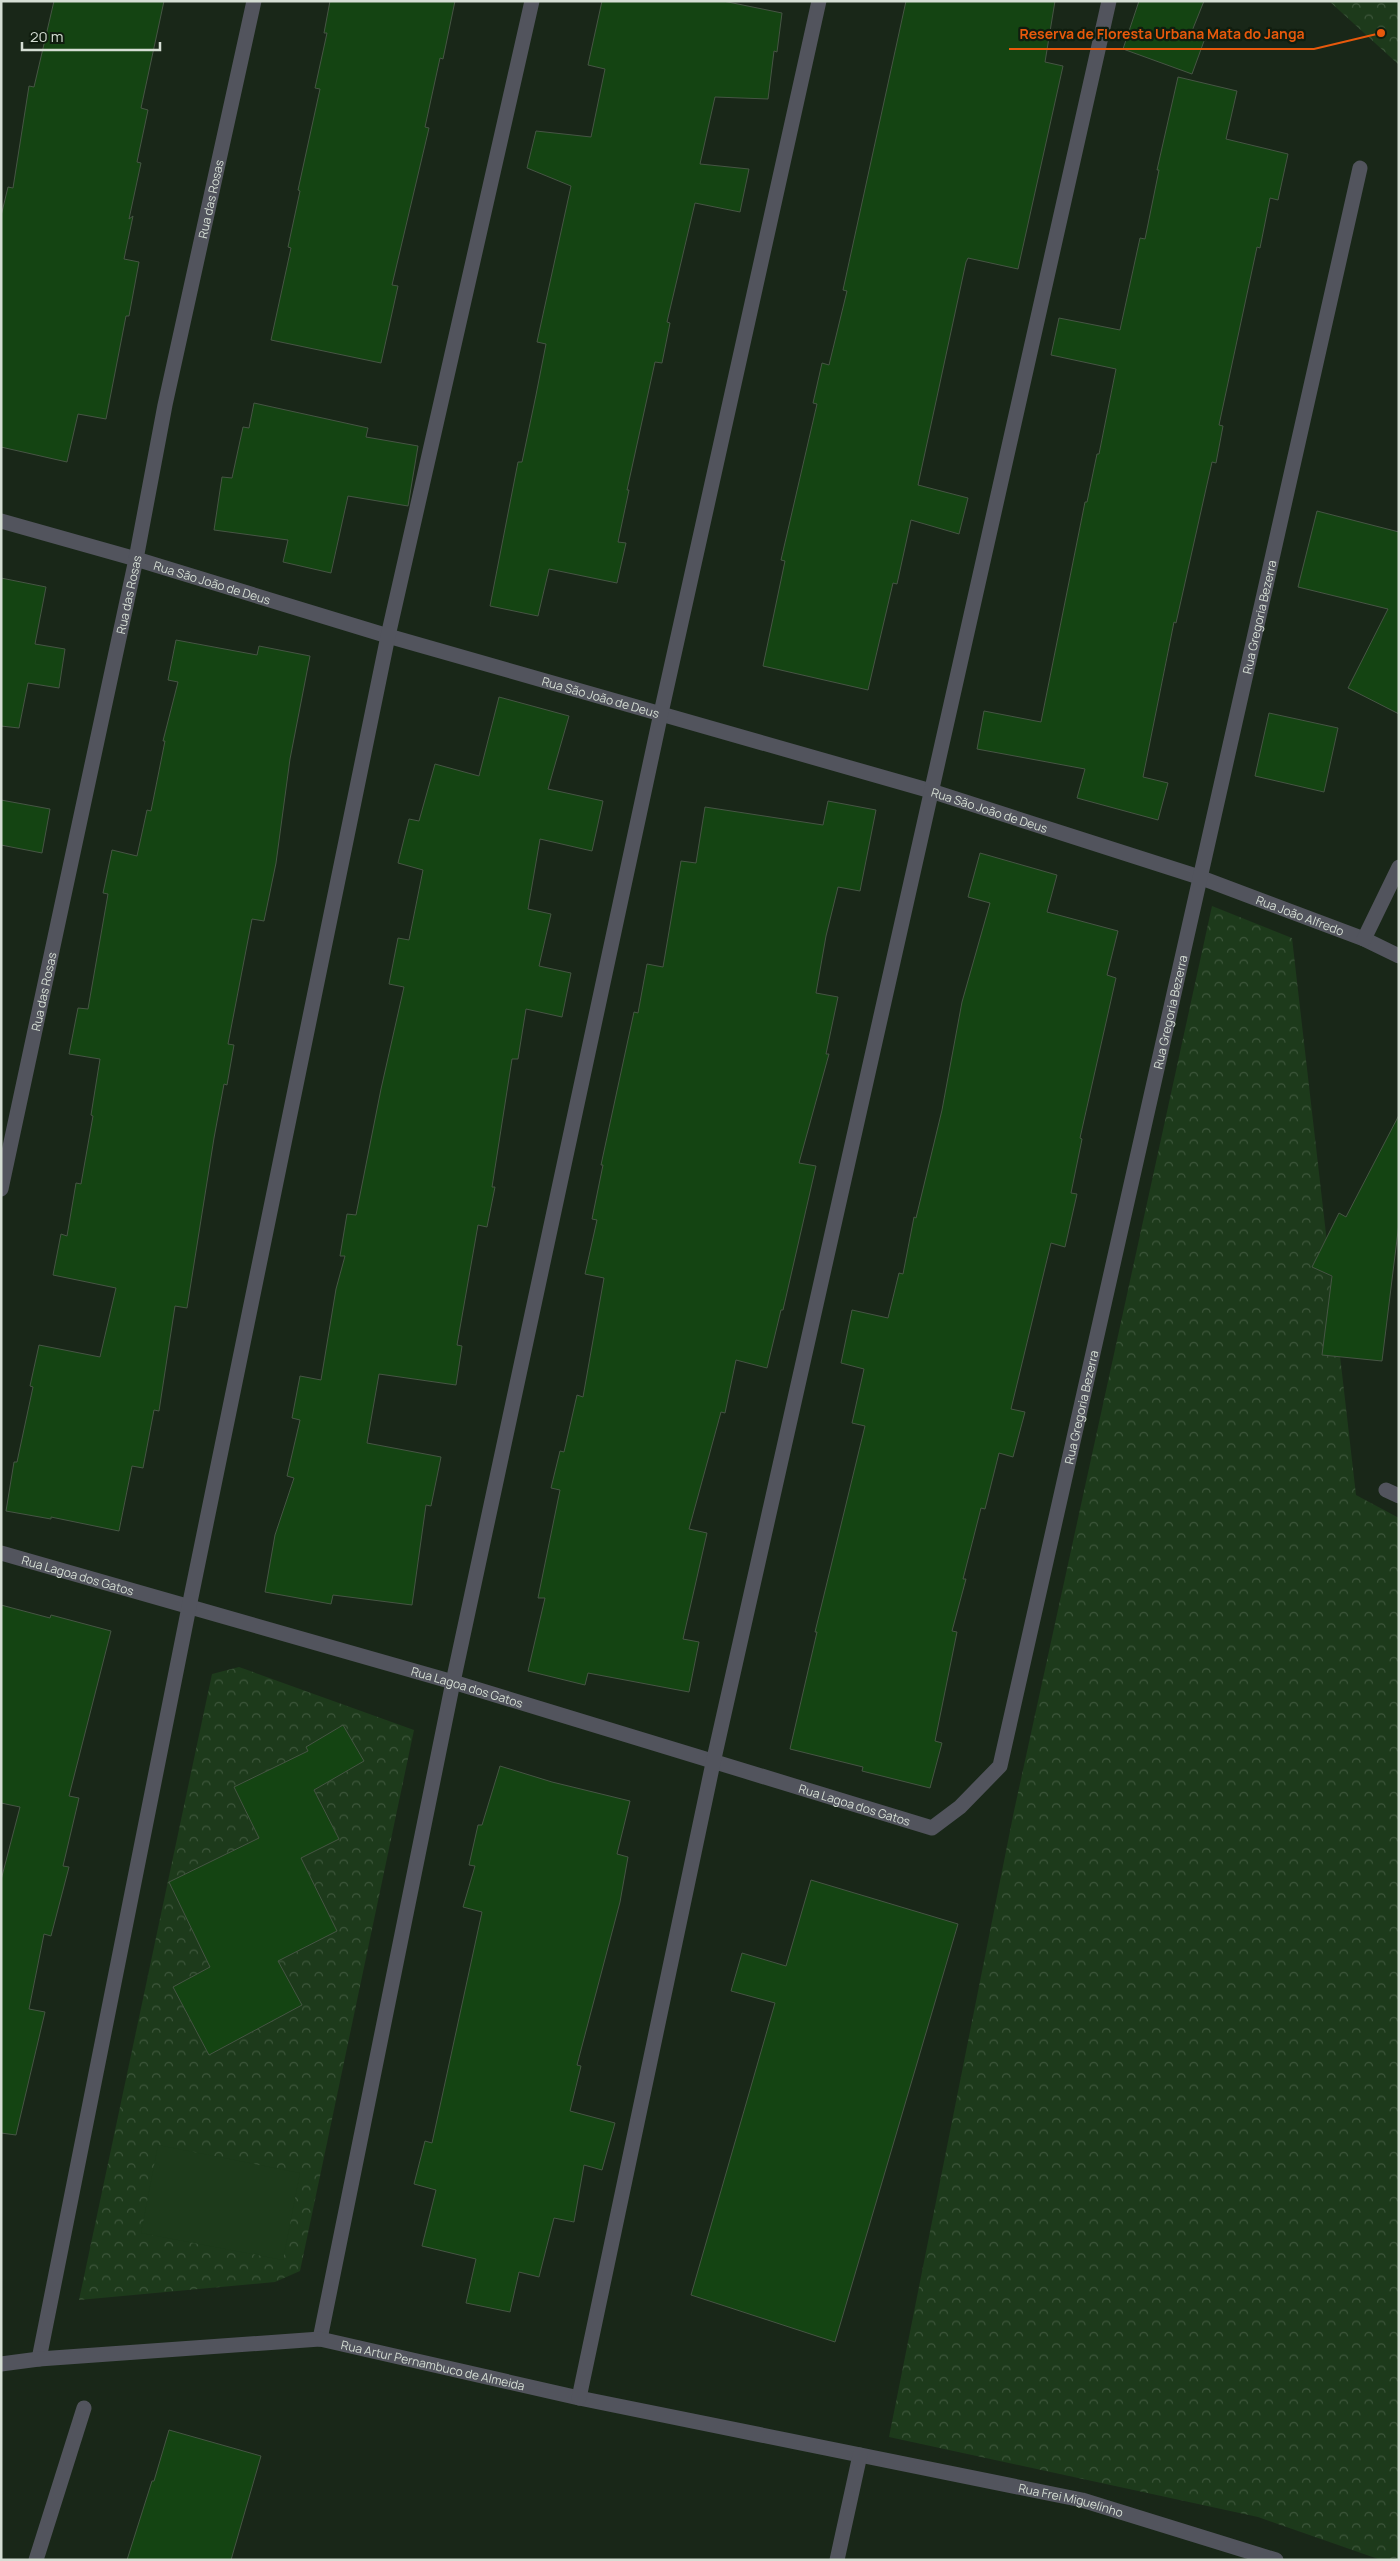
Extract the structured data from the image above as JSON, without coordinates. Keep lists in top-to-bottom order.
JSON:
{
  "streets": {
    "street": [
      "Rua das Rosas",
      "Rua São João de Deus",
      "Rua Gregoria Bezerra",
      "Rua João Alfredo",
      "Rua Lagoa dos Gatos",
      "Rua Artur Pernambuco de Almeida",
      "Rua Frei Miguelinho"
    ]
  },
  "crossings": [
    ["Rua das Rosas", "Rua São João de Deus"],
    ["Rua São João de Deus", "Rua Gregoria Bezerra"],
    ["Rua São João de Deus", "Rua João Alfredo"],
    ["Rua Gregoria Bezerra", "Rua João Alfredo"],
    ["Rua Gregoria Bezerra", "Rua Lagoa dos Gatos"],
    ["Rua Artur Pernambuco de Almeida", "Rua Frei Miguelinho"]
  ],
  "places": ["Reserva de Floresta Urbana Mata do Janga"],
  "scale_bar": "20 m"
}
